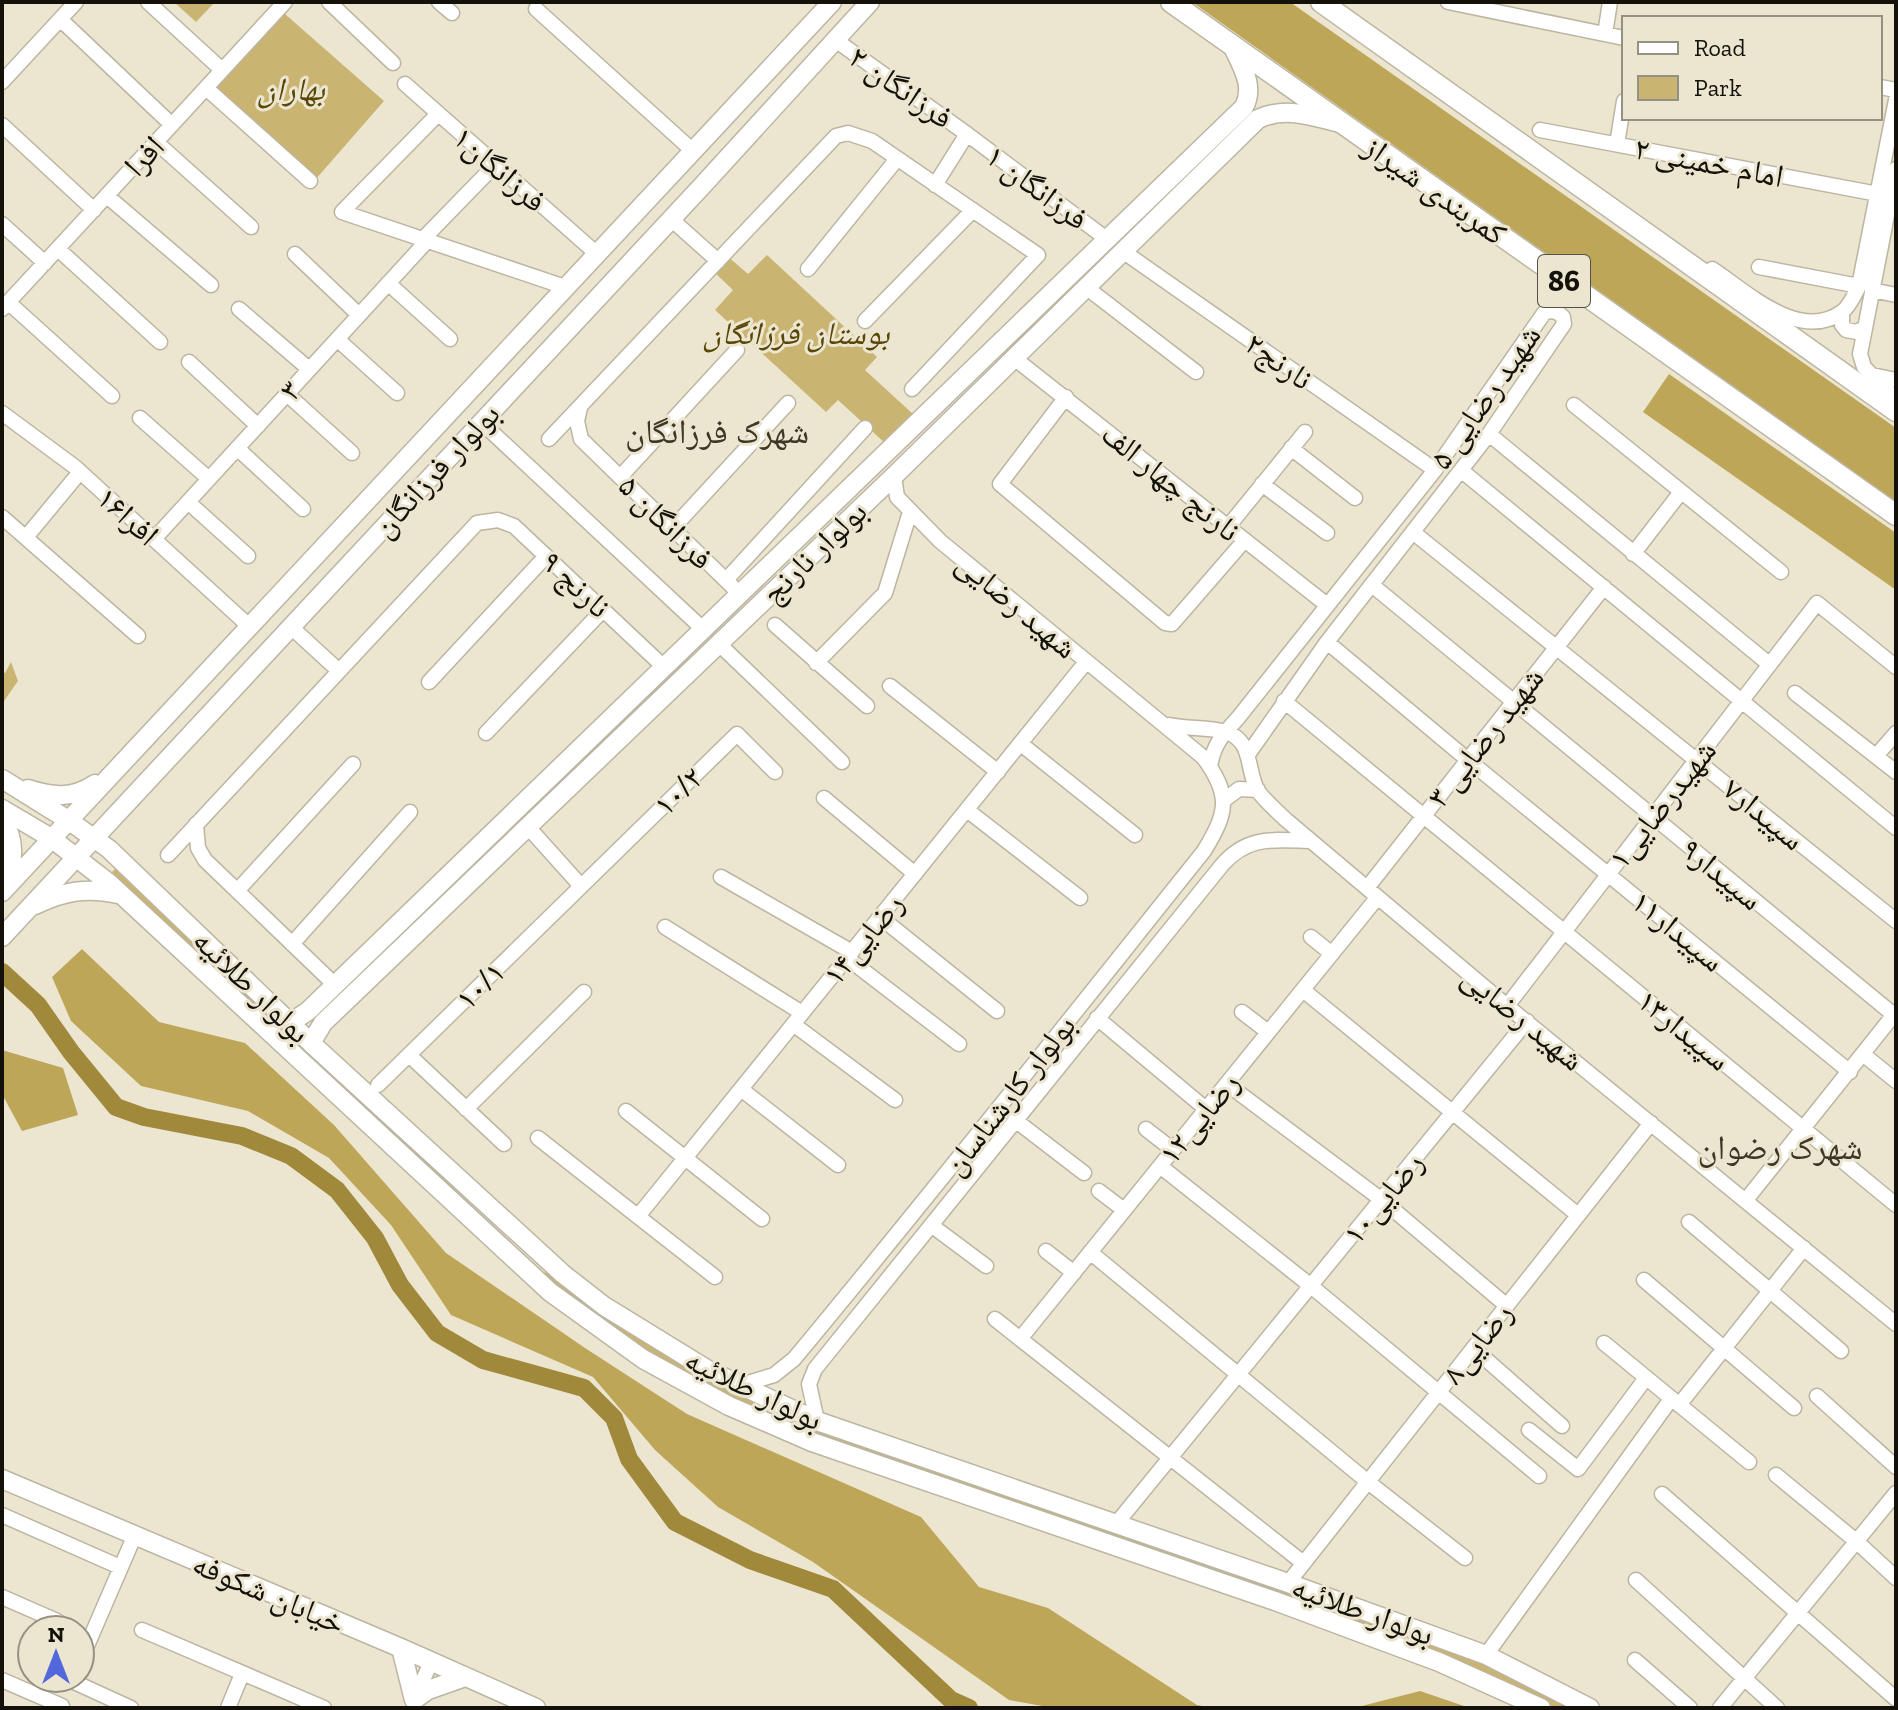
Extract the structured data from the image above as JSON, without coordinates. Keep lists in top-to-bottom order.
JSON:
{
  "streets": {
    "highway": ["کمربندی شیراز", "86"],
    "main road": [
      "بولوار فرزانگان",
      "بولوار نارنج",
      "بولوار طلائیه",
      "خیابان شکوفه"
    ],
    "street": [
      "فرزانگان ۲",
      "افرا",
      "امام خمینی ۲",
      "فرزانگان۱",
      "فرزانگان ۱",
      "نارنج۲",
      "۳",
      "شهید رضایی ۵",
      "نارنج چهار الف",
      "۱۶افرا",
      "فرزانگان ۵",
      "نارنج ۹",
      "شهید رضایی",
      "شهید رضایی ۳",
      "۱۰/۲",
      "شهیدرضایی۱",
      "سپیدار۷",
      "سپیدار۹",
      "سپیدار۱۱",
      "رضایی۱۴",
      "۱۰/۱",
      "سپیدار۱۳",
      "بولوار کارشناسان",
      "رضایی۱۲",
      "رضایی۱۰",
      "رضایی۸"
    ]
  },
  "crossings": [
    ["فرزانگان ۲", "فرزانگان ۱"],
    ["فرزانگان ۲", "بولوار فرزانگان"],
    ["فرزانگان۱", "۳"],
    ["فرزانگان۱", "بولوار فرزانگان"],
    ["فرزانگان ۱", "بولوار نارنج"],
    ["نارنج۲", "شهید رضایی ۵"],
    ["نارنج۲", "بولوار نارنج"],
    ["۳", "۱۶افرا"],
    ["شهید رضایی ۵", "نارنج چهار الف"],
    ["شهید رضایی ۵", "شهید رضایی"],
    ["شهید رضایی ۵", "سپیدار۷"],
    ["شهید رضایی ۵", "سپیدار۹"],
    ["شهید رضایی ۵", "سپیدار۱۱"],
    ["شهید رضایی ۵", "سپیدار۱۳"],
    ["بولوار فرزانگان", "۱۶افرا"],
    ["بولوار فرزانگان", "بولوار طلائیه"],
    ["نارنج چهار الف", "بولوار نارنج"],
    ["فرزانگان ۵", "بولوار نارنج"],
    ["بولوار نارنج", "نارنج ۹"],
    ["بولوار نارنج", "بولوار طلائیه"],
    ["شهید رضایی", "شهید رضایی ۳"],
    ["شهید رضایی", "شهیدرضایی۱"],
    ["شهید رضایی", "رضایی۱۴"],
    ["شهید رضایی", "بولوار کارشناسان"],
    ["شهید رضایی", "رضایی۱۲"],
    ["شهید رضایی", "رضایی۱۰"],
    ["شهید رضایی", "رضایی۸"],
    ["شهید رضایی ۳", "سپیدار۷"],
    ["شهید رضایی ۳", "سپیدار۹"],
    ["شهید رضایی ۳", "سپیدار۱۱"],
    ["شهید رضایی ۳", "سپیدار۱۳"],
    ["شهید رضایی ۳", "رضایی۱۲"],
    ["۱۰/۲", "۱۰/۱"],
    ["شهیدرضایی۱", "سپیدار۷"],
    ["شهیدرضایی۱", "سپیدار۹"],
    ["شهیدرضایی۱", "سپیدار۱۱"],
    ["شهیدرضایی۱", "سپیدار۱۳"],
    ["بولوار طلائیه", "بولوار کارشناسان"],
    ["بولوار طلائیه", "رضایی۱۰"],
    ["بولوار طلائیه", "رضایی۸"]
  ],
  "districts": ["شهرک فرزانگان", "شهرک رضوان"],
  "parks": ["بهاران", "بوستان فرزانگان"],
  "legend": ["Road", "Park"],
  "north": "top"
}
